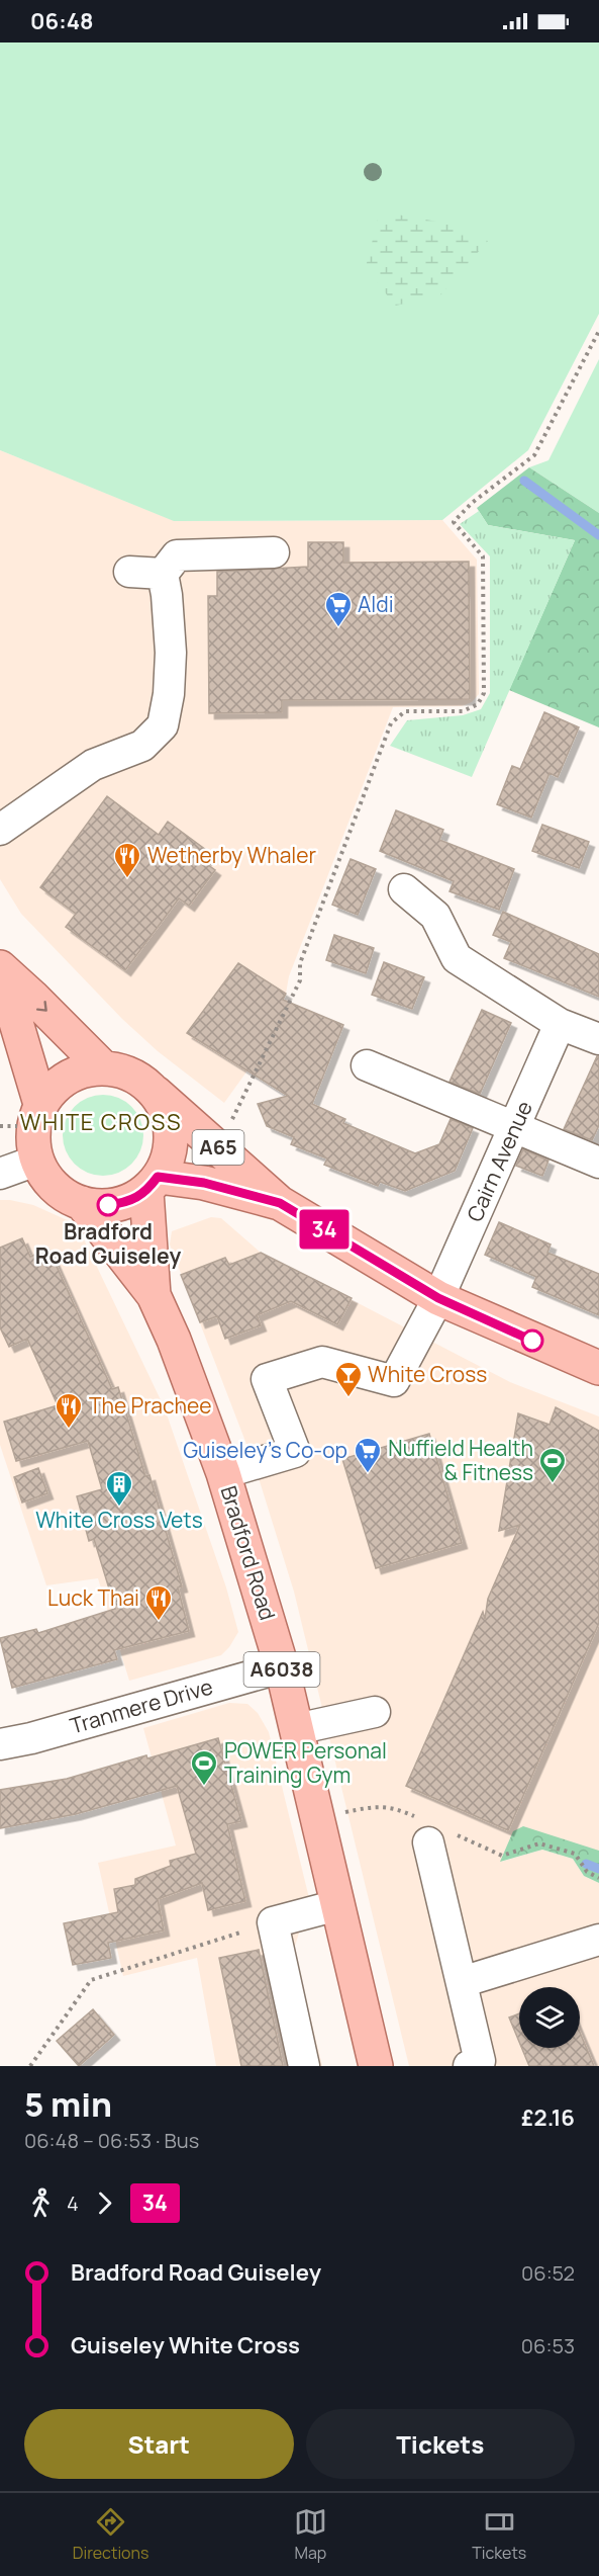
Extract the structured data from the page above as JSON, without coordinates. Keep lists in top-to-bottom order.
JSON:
{
  "streets": {
    "main road": ["A65", "Bradford Road", "A6038"],
    "street": ["Cairn Avenue", "Tranmere Drive"]
  },
  "crossings": [
    ["A65", "Cairn Avenue"],
    ["A65", "Bradford Road"],
    ["Cairn Avenue", "Bradford Road"],
    ["Bradford Road", "Tranmere Drive"]
  ],
  "districts": ["WHITE CROSS"],
  "places": {
    "supermarket": ["Aldi", "Guiseley's Co-op"],
    "restaurant": ["Wetherby Whaler", "The Prachee", "Luck Thai"],
    "other": ["Bradford Road Guiseley"],
    "bar": ["White Cross"],
    "sports": ["Nuffield Health & Fitness", "POWER Personal Training Gym"],
    "building": ["White Cross Vets"]
  },
  "lines": ["bus line 34"],
  "page": {
    "status": "06:48",
    "on_map": "34",
    "heading": ["5 min", "06:48 – 06:53 · Bus", "£2.16"],
    "legs": ["4", "34"],
    "list": [
      {
        "name": "Bradford Road Guiseley",
        "value": "06:52"
      },
      {
        "name": "Guiseley White Cross",
        "value": "06:53"
      }
    ],
    "buttons": ["Start", "Tickets"],
    "tabs": ["Directions", "Map", "Tickets"]
  }
}
